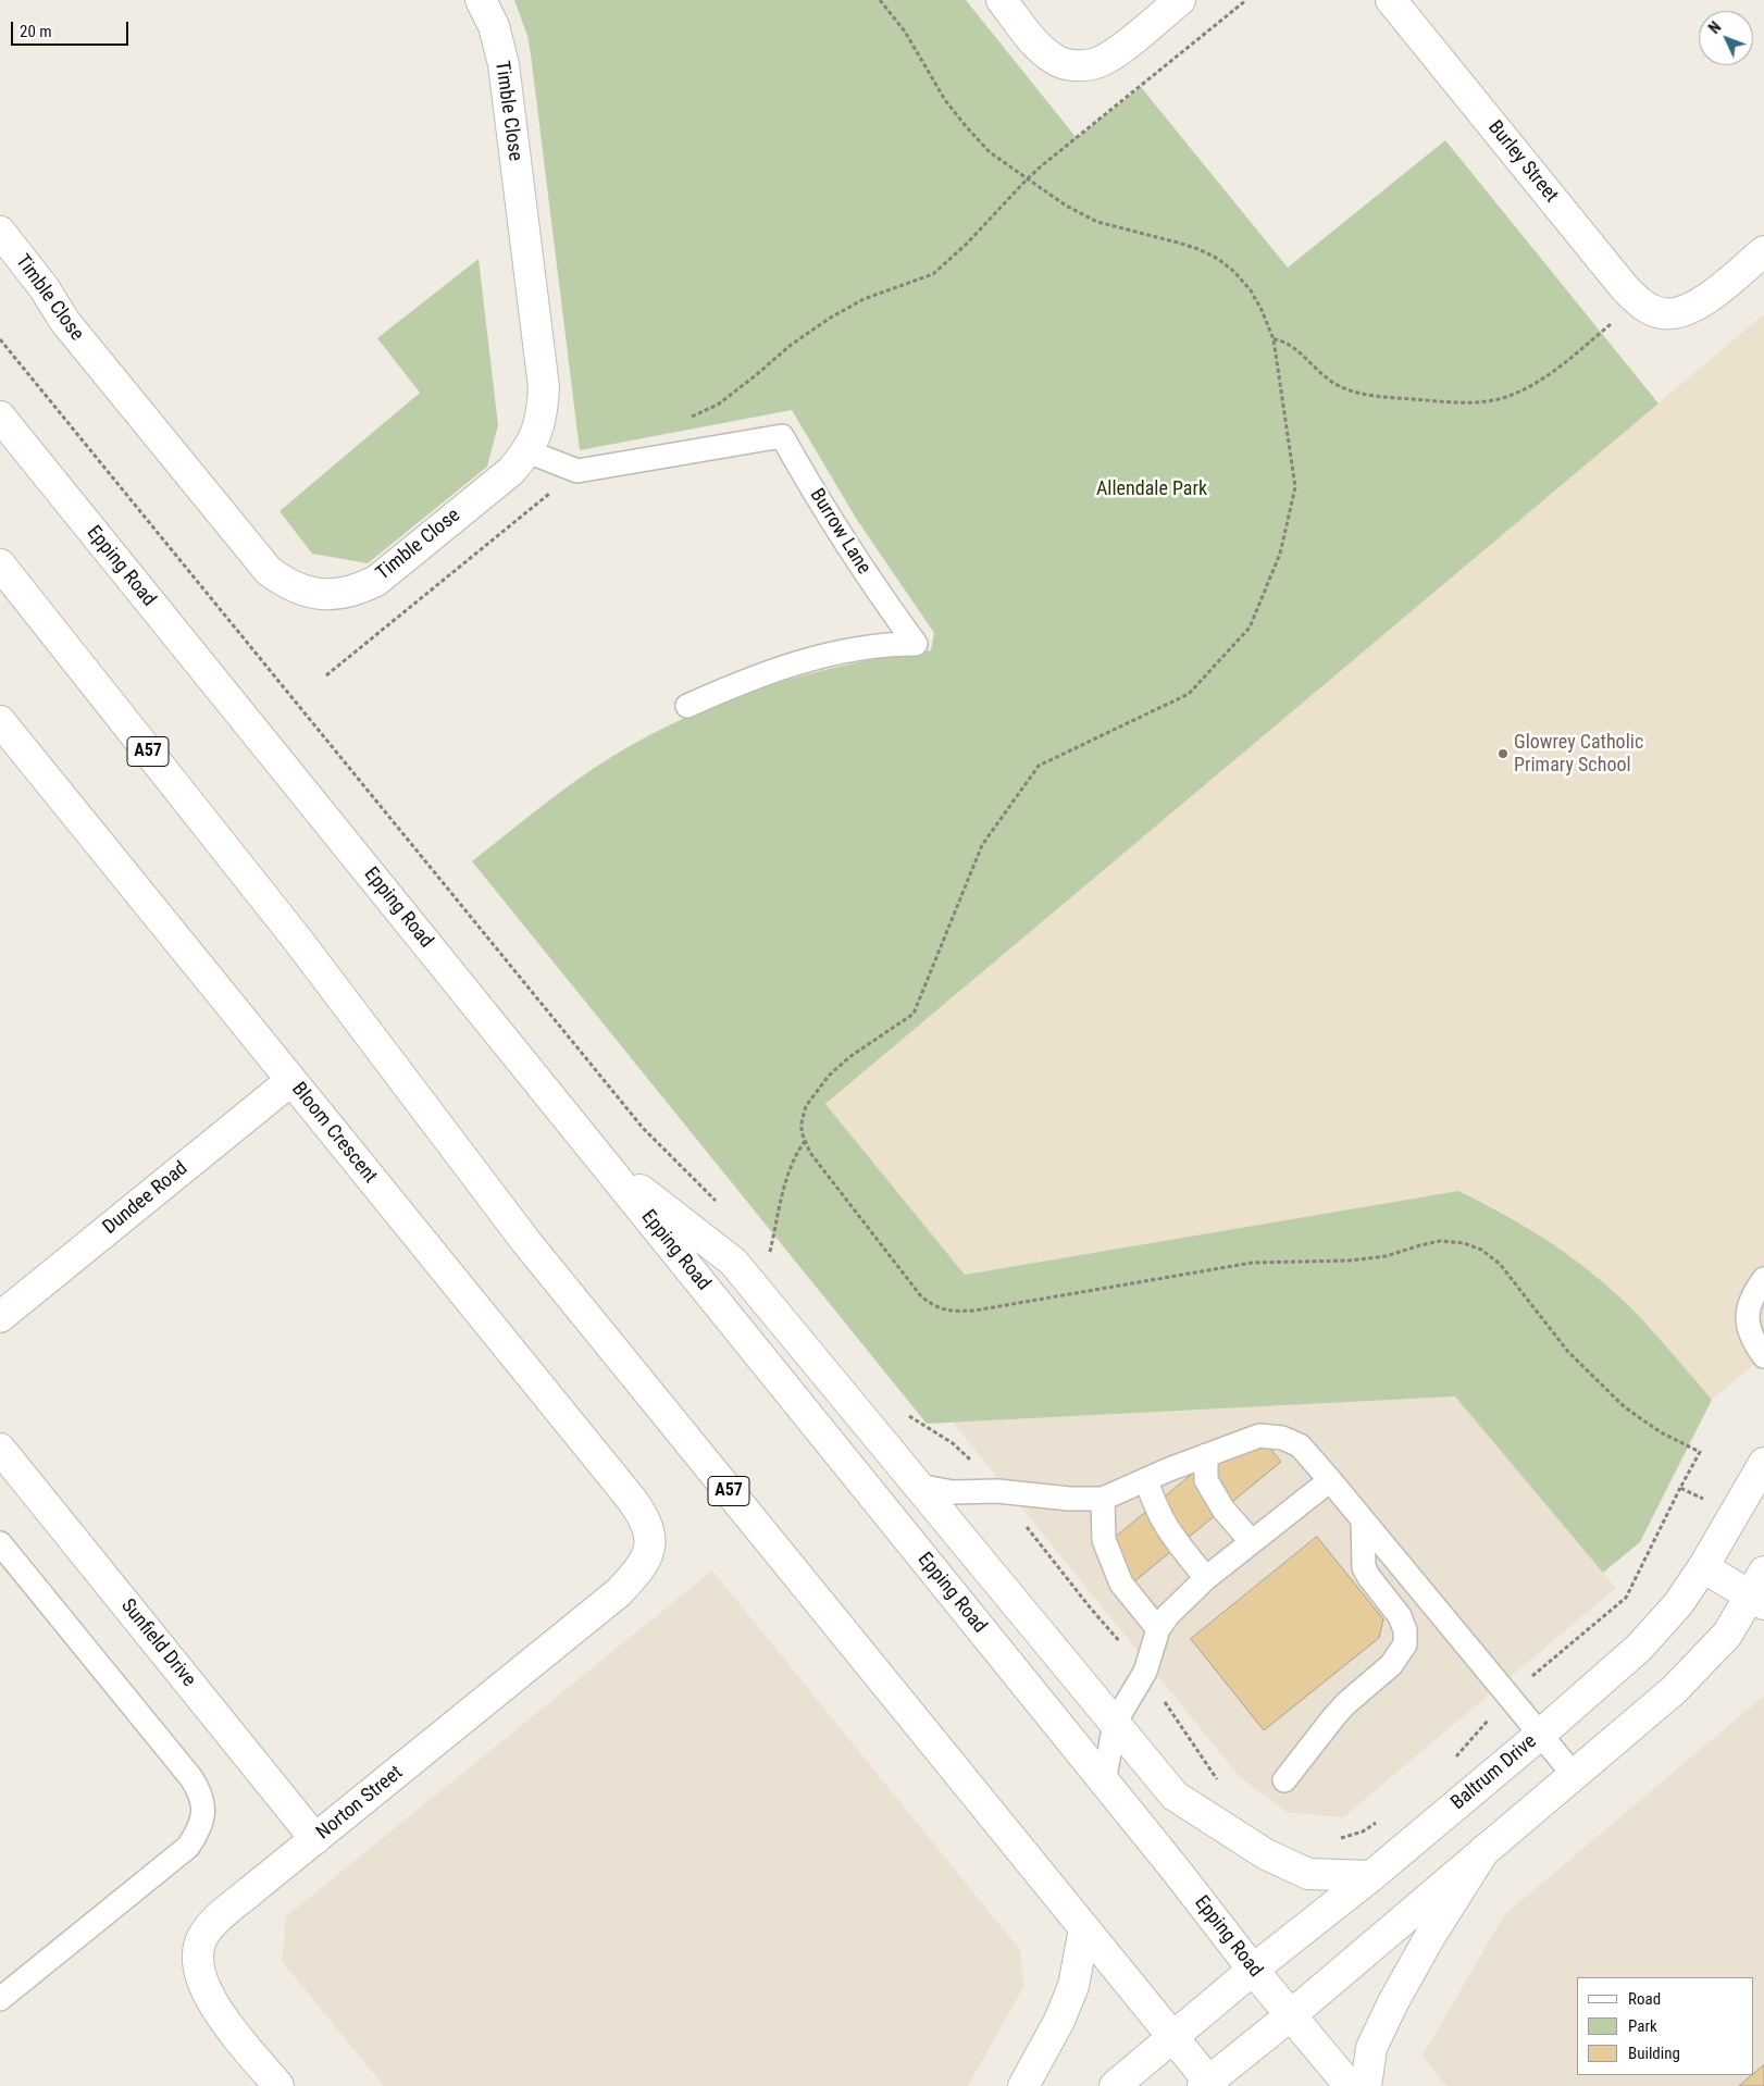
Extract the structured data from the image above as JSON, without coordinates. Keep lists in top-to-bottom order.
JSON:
{
  "streets": {
    "street": [
      "Timble Close",
      "Burley Street",
      "Epping Road",
      "A57",
      "Bloom Crescent",
      "Dundee Road",
      "Sunfield Drive",
      "Baltrum Drive",
      "Norton Street"
    ],
    "lane": ["Burrow Lane"]
  },
  "crossings": [
    ["Epping Road", "Baltrum Drive"],
    ["A57", "Baltrum Drive"],
    ["Bloom Crescent", "Dundee Road"],
    ["Bloom Crescent", "Norton Street"],
    ["Sunfield Drive", "Norton Street"]
  ],
  "parks": ["Allendale Park"],
  "places": ["Glowrey Catholic Primary School"],
  "legend": ["Road", "Park", "Building"],
  "scale_bar": "20 m",
  "north": "top left"
}
